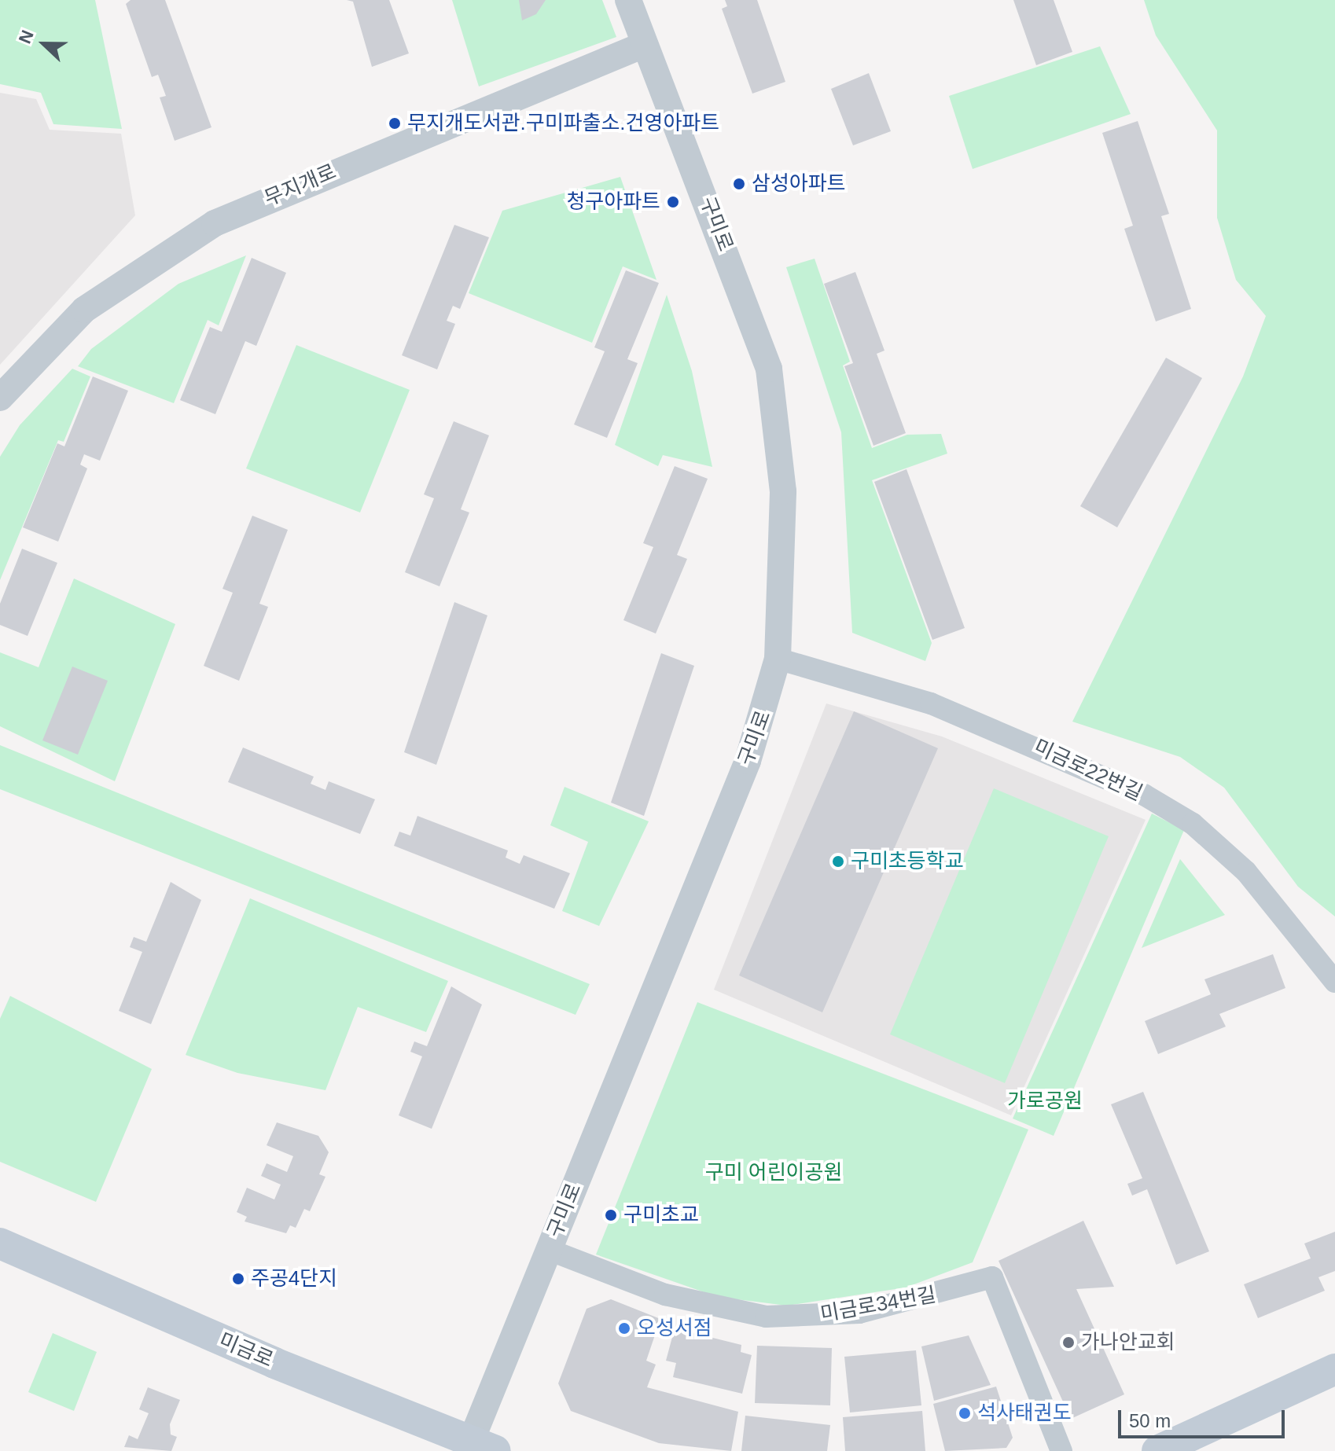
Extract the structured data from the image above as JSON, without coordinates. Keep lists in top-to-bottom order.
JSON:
{
  "streets": {
    "main road": ["미금로"],
    "street": [
      "무지개로",
      "구미로",
      "미금로22번길",
      "미금로34번길"
    ]
  },
  "crossings": [
    ["무지개로", "구미로"],
    ["구미로", "미금로22번길"],
    ["구미로", "미금로34번길"],
    ["구미로", "미금로"]
  ],
  "parks": ["가로공원", "구미 어린이공원"],
  "places": [
    "무지개도서관.구미파출소.건영아파트",
    "삼성아파트",
    "청구아파트",
    "구미초등학교",
    "구미초교",
    "주공4단지",
    "오성서점",
    "가나안교회",
    "석사태권도"
  ],
  "scale_bar": "50 m",
  "north": "left"
}
